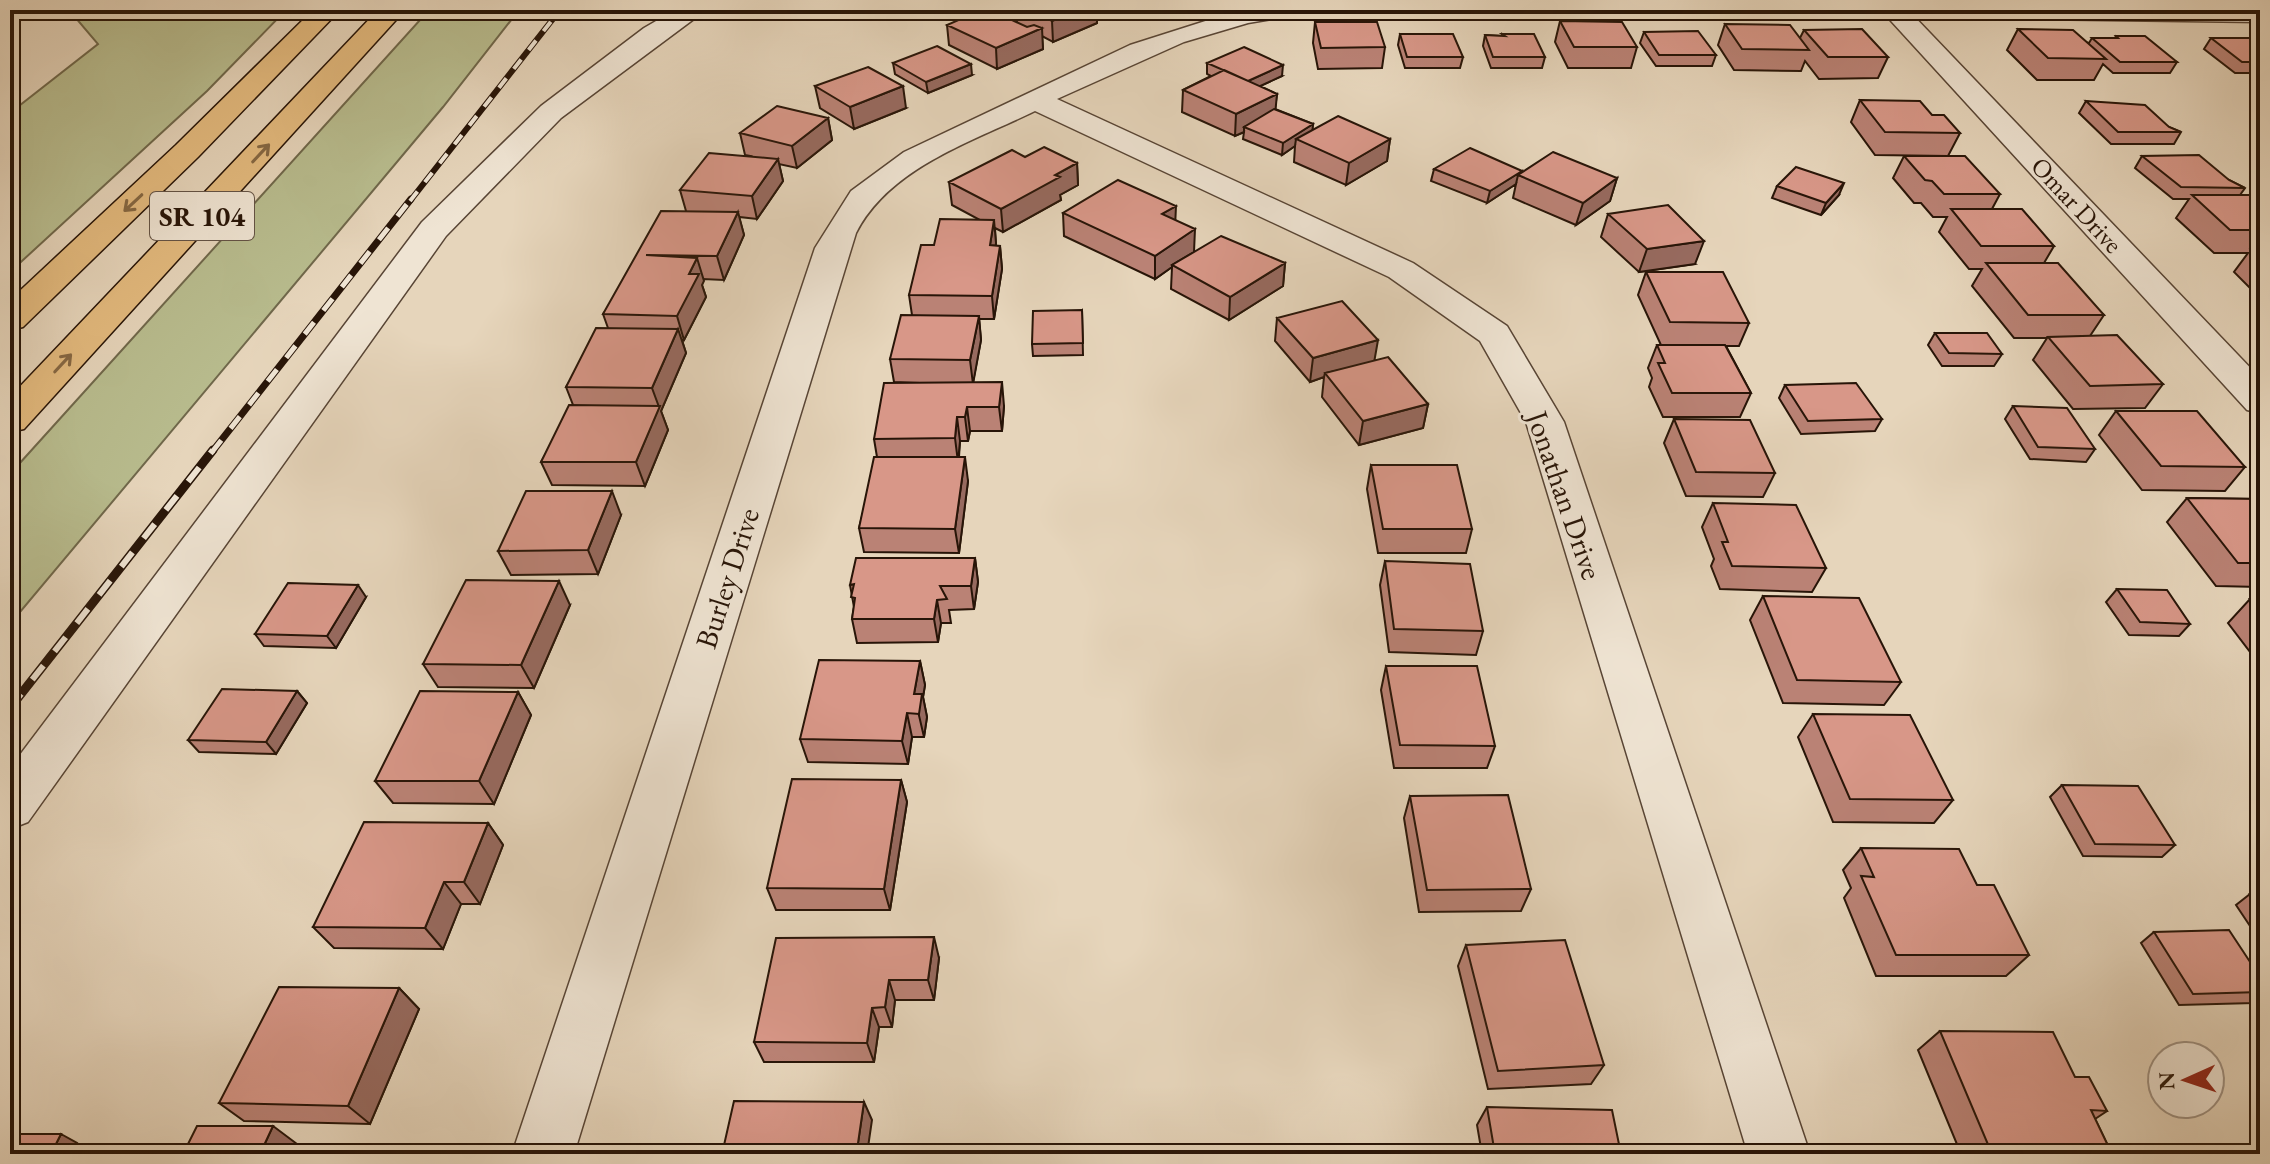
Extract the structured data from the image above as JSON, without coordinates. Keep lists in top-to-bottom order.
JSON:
{
  "streets": {
    "highway": ["SR 104"],
    "street": ["Omar Drive", "Jonathan Drive", "Burley Drive"]
  },
  "crossings": [
    ["Jonathan Drive", "Burley Drive"]
  ],
  "north": "left"
}
